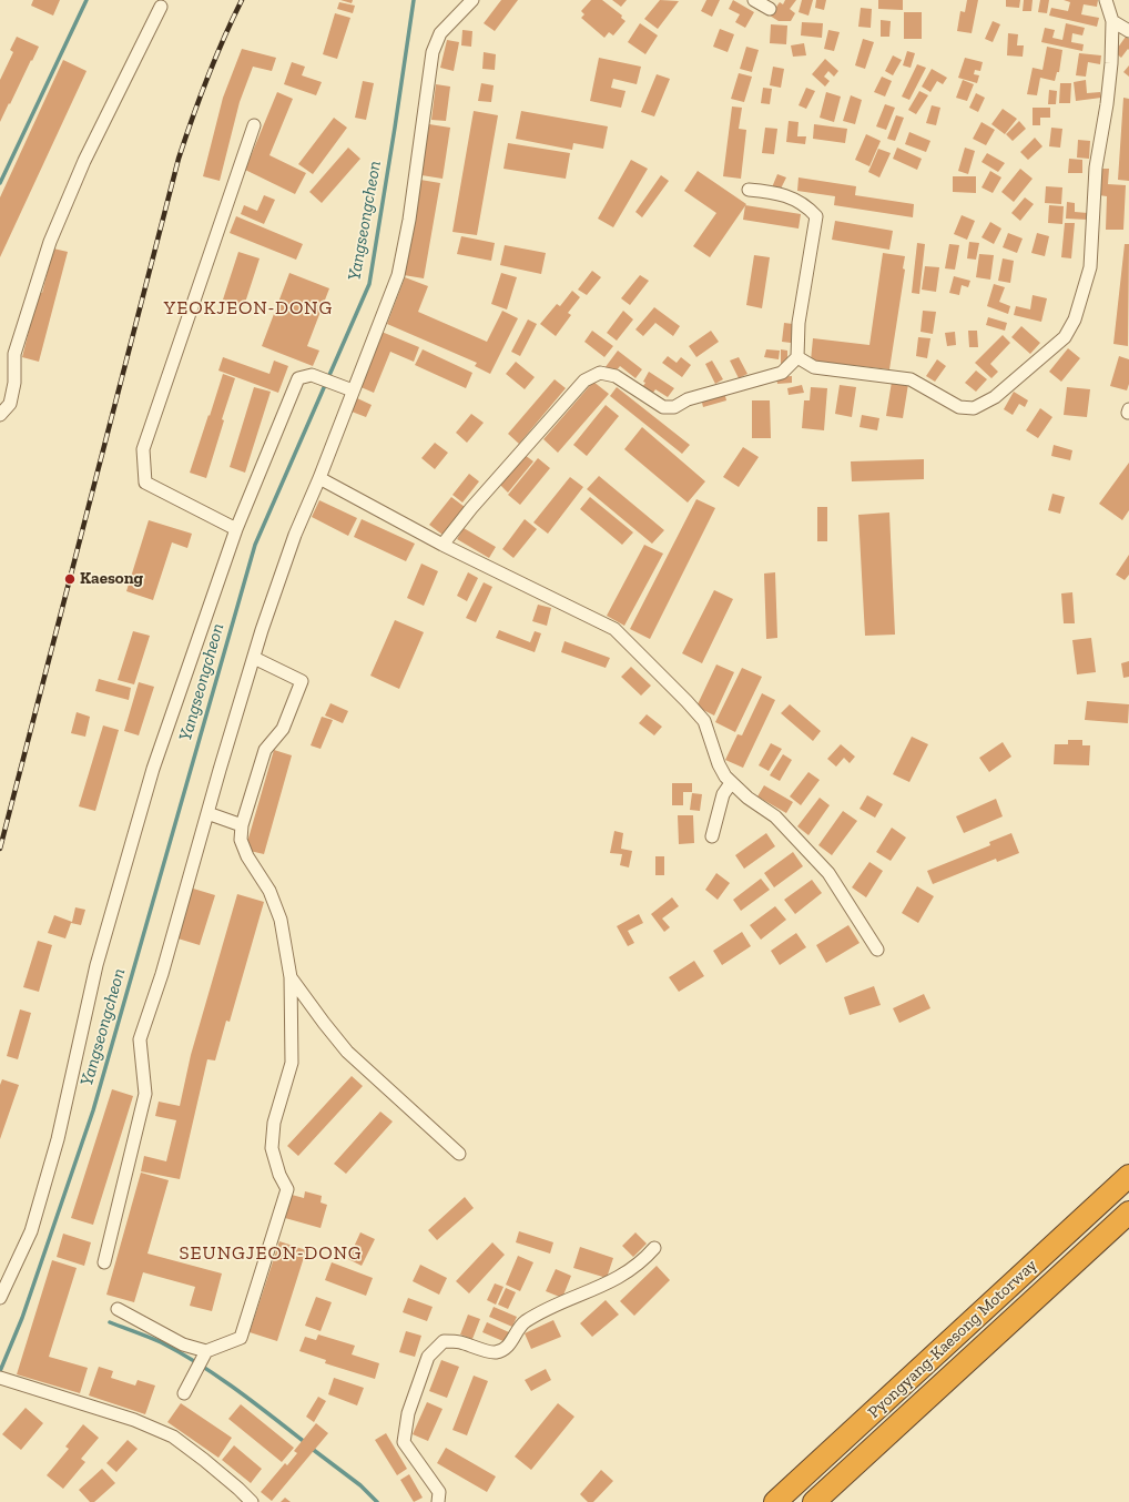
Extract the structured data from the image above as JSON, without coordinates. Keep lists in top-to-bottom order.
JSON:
{
  "streets": {
    "highway": ["Pyongyang-Kaesong Motorway"]
  },
  "districts": ["YEOKJEON-DONG", "SEUNGJEON-DONG"],
  "water": ["Yangseongcheon"],
  "places": ["Kaesong"]
}
